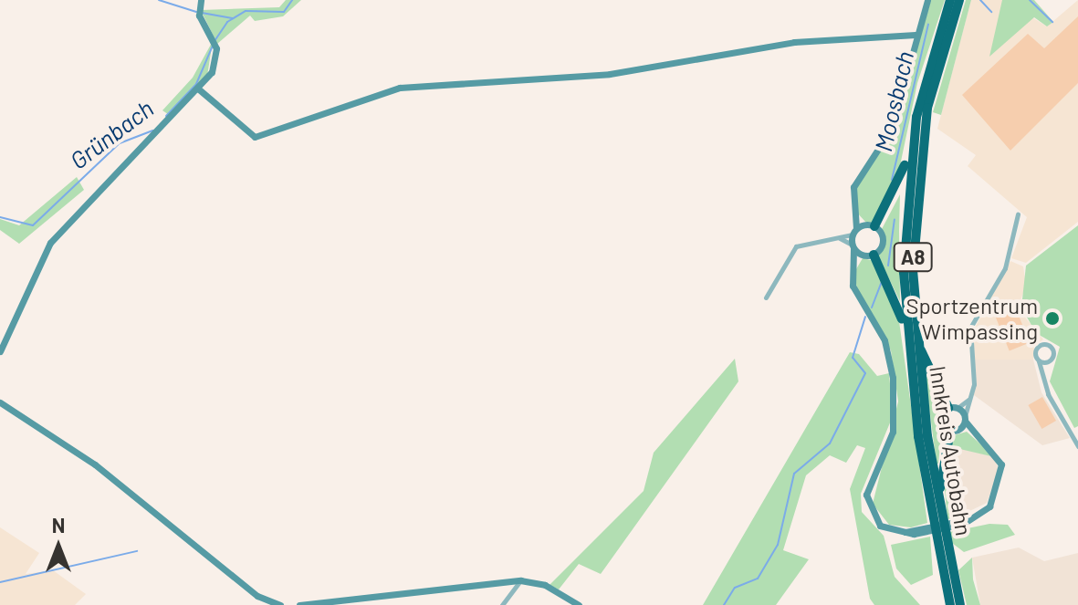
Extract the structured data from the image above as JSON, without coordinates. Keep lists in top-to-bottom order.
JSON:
{
  "streets": {
    "highway": ["A8", "Innkreis Autobahn"]
  },
  "water": ["Moosbach", "Grünbach"],
  "places": ["Sportzentrum Wimpassing"],
  "north": "top"
}
